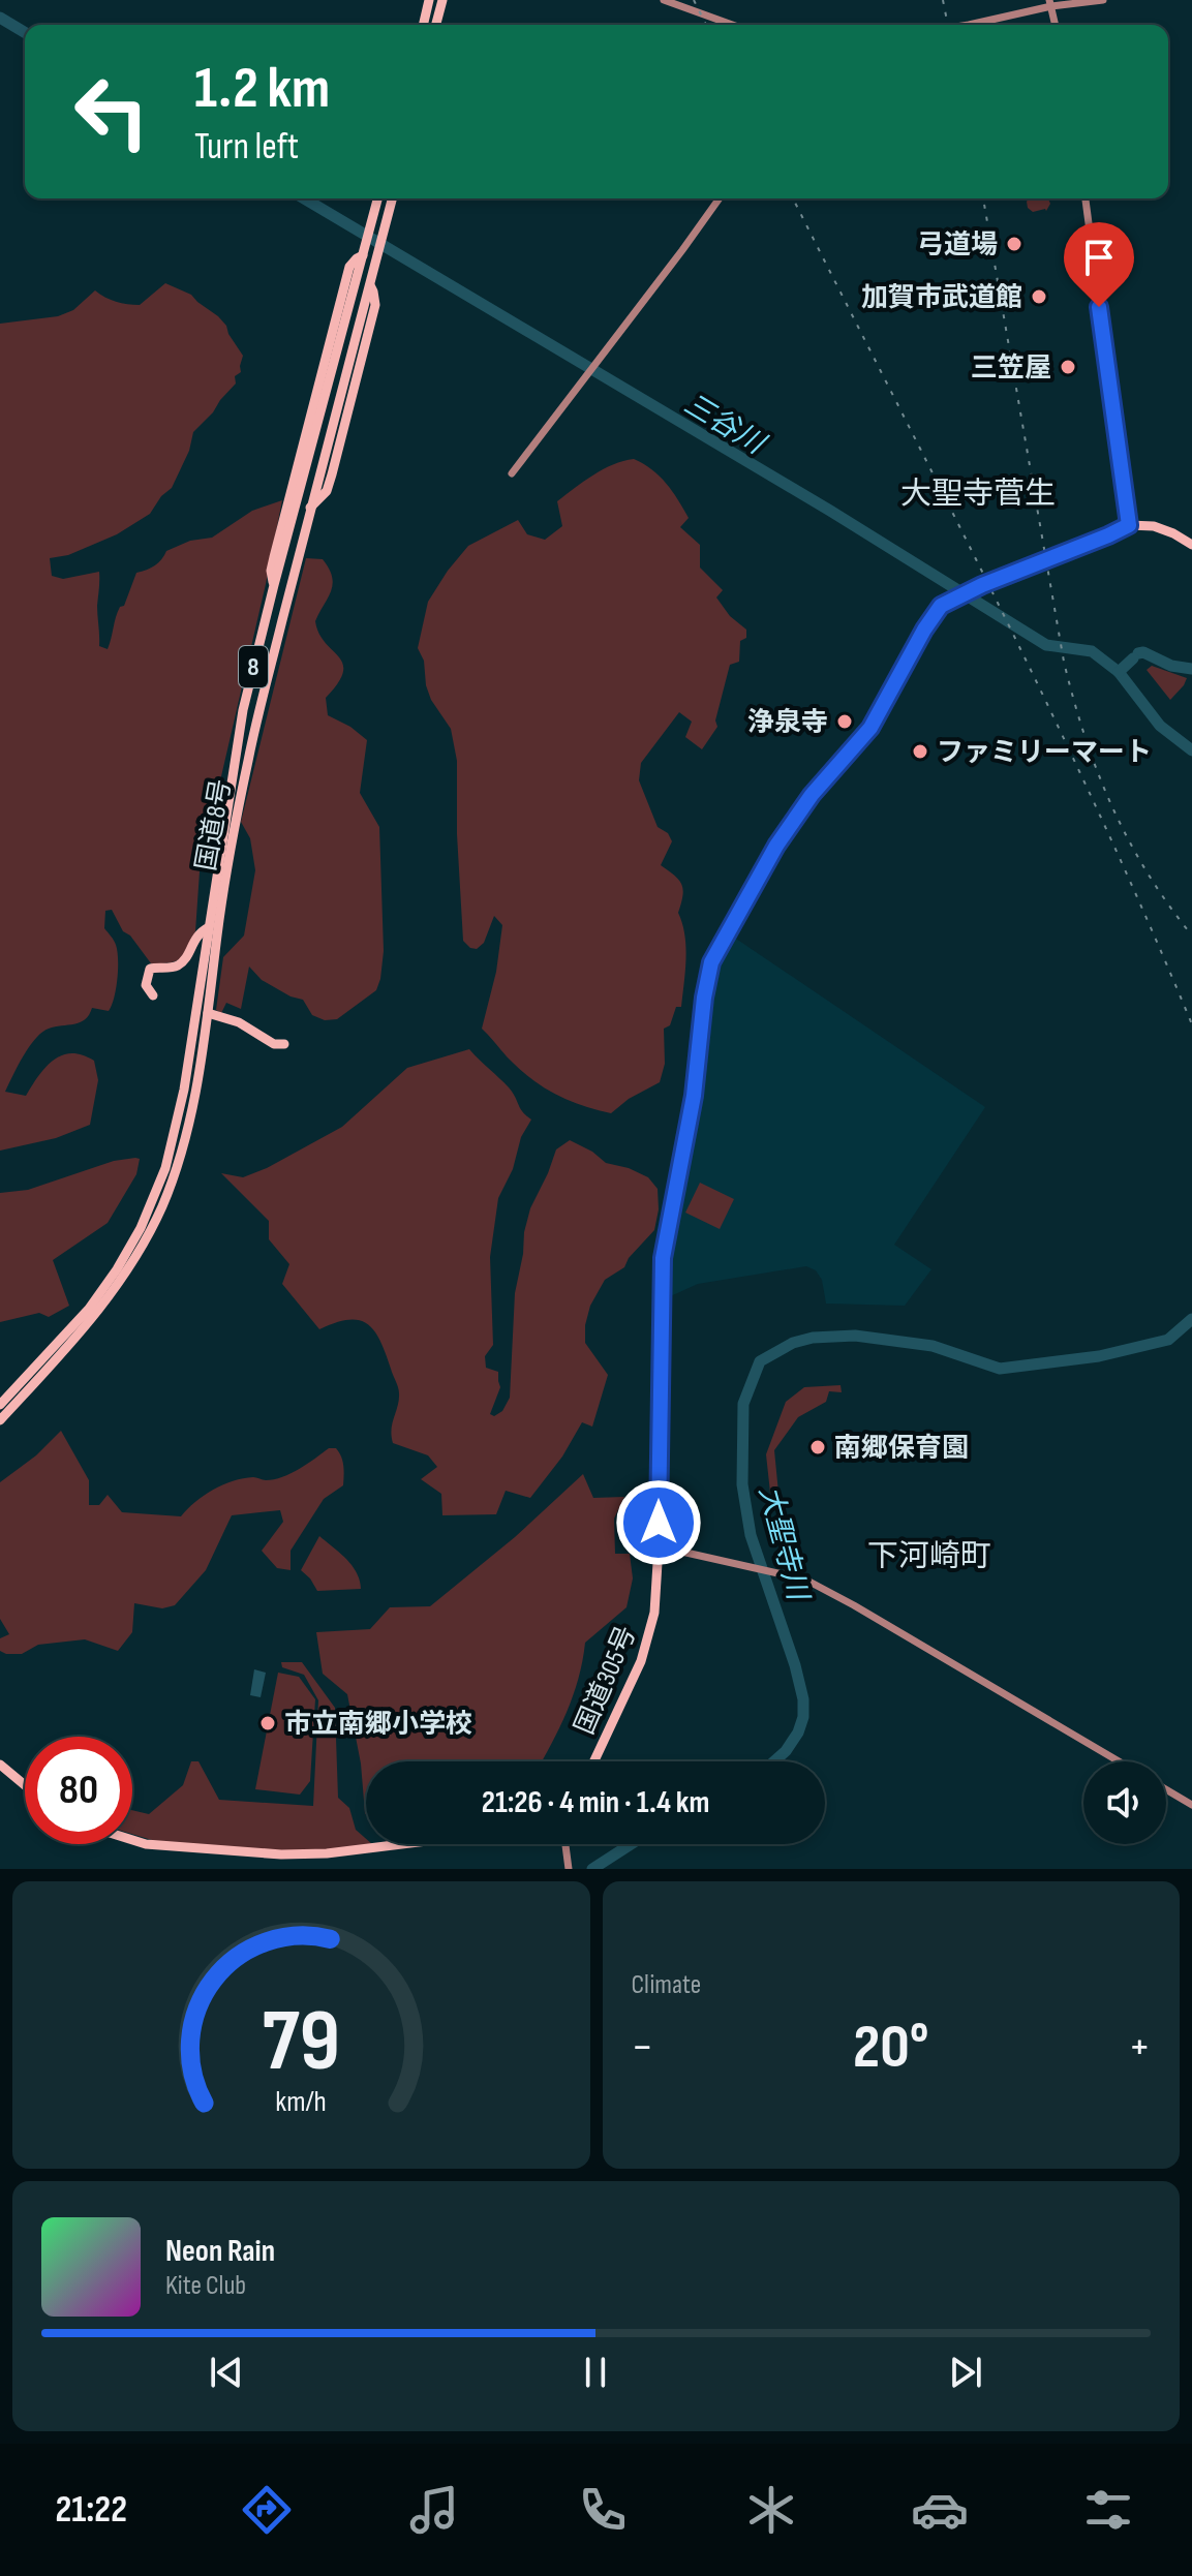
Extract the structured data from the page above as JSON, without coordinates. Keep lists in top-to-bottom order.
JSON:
{
  "streets": {
    "highway": ["8", "国道8号", "国道305号"]
  },
  "districts": ["大聖寺菅生", "下河崎町"],
  "water": ["三谷川", "大聖寺川"],
  "places": [
    "弓道場",
    "加賀市武道館",
    "三笠屋",
    "浄泉寺",
    "ファミリーマート",
    "南郷保育園",
    "市立南郷小学校"
  ],
  "page": {
    "turn": ["1.2 km", "Turn left"],
    "limit": "80",
    "trip": "21:26 · 4 min · 1.4 km",
    "tile": "Climate",
    "heat": ["−", "20°", "+"],
    "song": ["Neon Rain", "Kite Club"],
    "tabs": "21:22",
    "gauge": ["79", "km/h"]
  }
}
